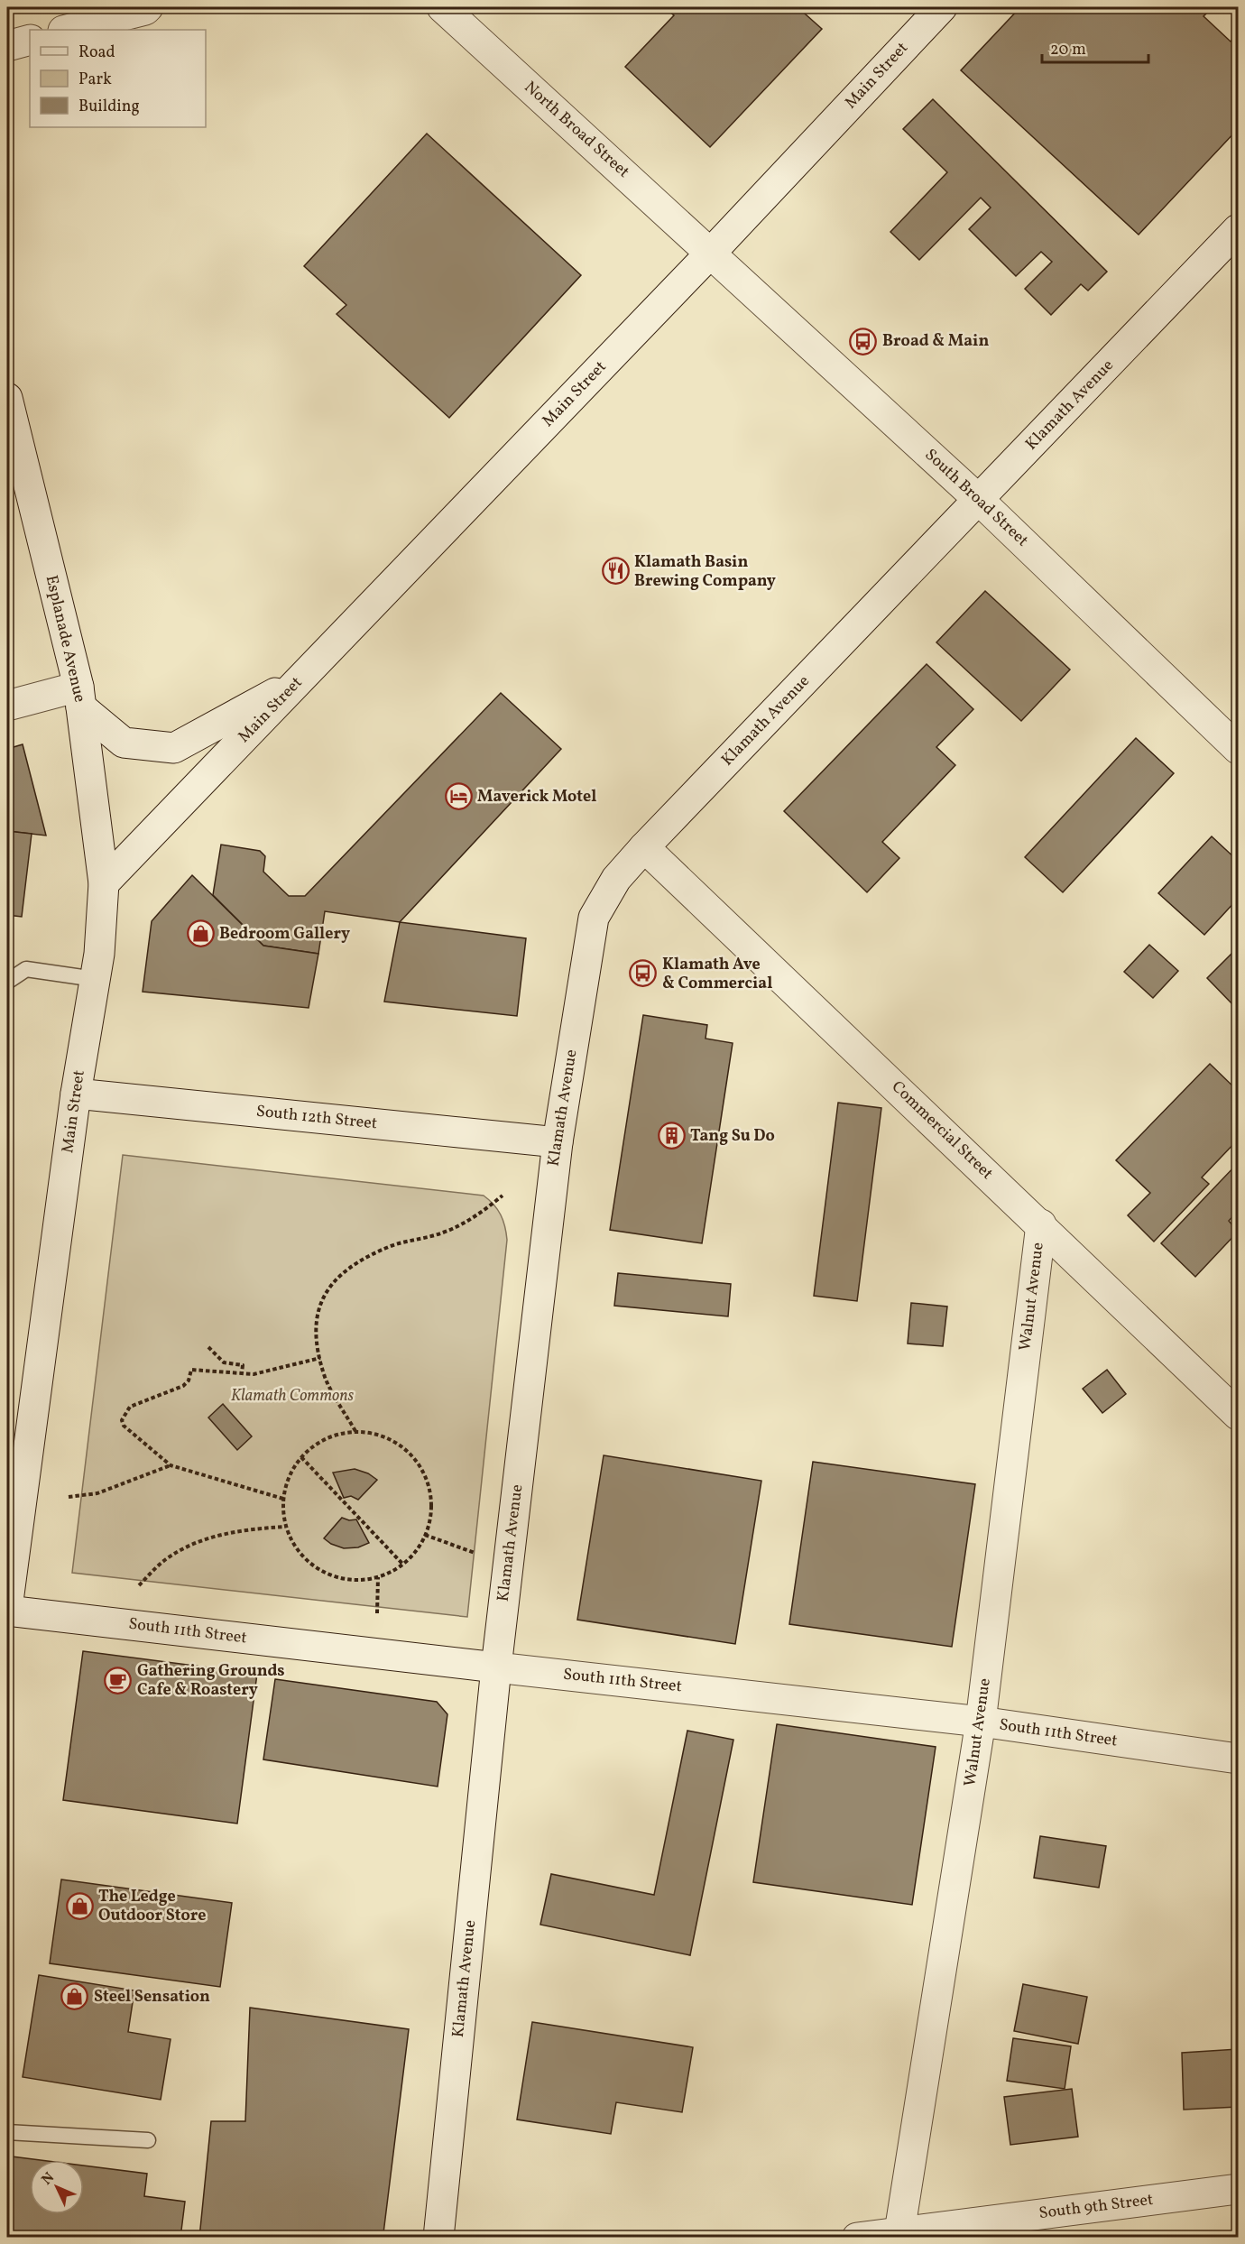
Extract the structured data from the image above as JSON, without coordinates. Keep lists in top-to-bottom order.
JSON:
{
  "streets": {
    "street": [
      "Main Street",
      "North Broad Street",
      "Klamath Avenue",
      "South Broad Street",
      "Esplanade Avenue",
      "South 12th Street",
      "Commercial Street",
      "Walnut Avenue",
      "South 11th Street",
      "South 9th Street"
    ]
  },
  "crossings": [
    ["Main Street", "North Broad Street"],
    ["Main Street", "South Broad Street"],
    ["Main Street", "Esplanade Avenue"],
    ["Main Street", "South 12th Street"],
    ["Main Street", "South 11th Street"],
    ["North Broad Street", "South Broad Street"],
    ["Klamath Avenue", "South Broad Street"],
    ["Klamath Avenue", "South 12th Street"],
    ["Klamath Avenue", "Commercial Street"],
    ["Klamath Avenue", "South 11th Street"],
    ["Commercial Street", "Walnut Avenue"],
    ["Walnut Avenue", "South 11th Street"],
    ["Walnut Avenue", "South 9th Street"]
  ],
  "parks": ["Klamath Commons"],
  "places": {
    "bus stop": ["Broad & Main", "Klamath Ave & Commercial"],
    "restaurant": ["Klamath Basin Brewing Company"],
    "hotel": ["Maverick Motel"],
    "shop": ["Bedroom Gallery", "The Ledge Outdoor Store", "Steel Sensation"],
    "building": ["Tang Su Do"],
    "cafe": ["Gathering Grounds Cafe & Roastery"]
  },
  "legend": ["Road", "Park", "Building"],
  "scale_bar": "20 m",
  "north": "top left"
}
